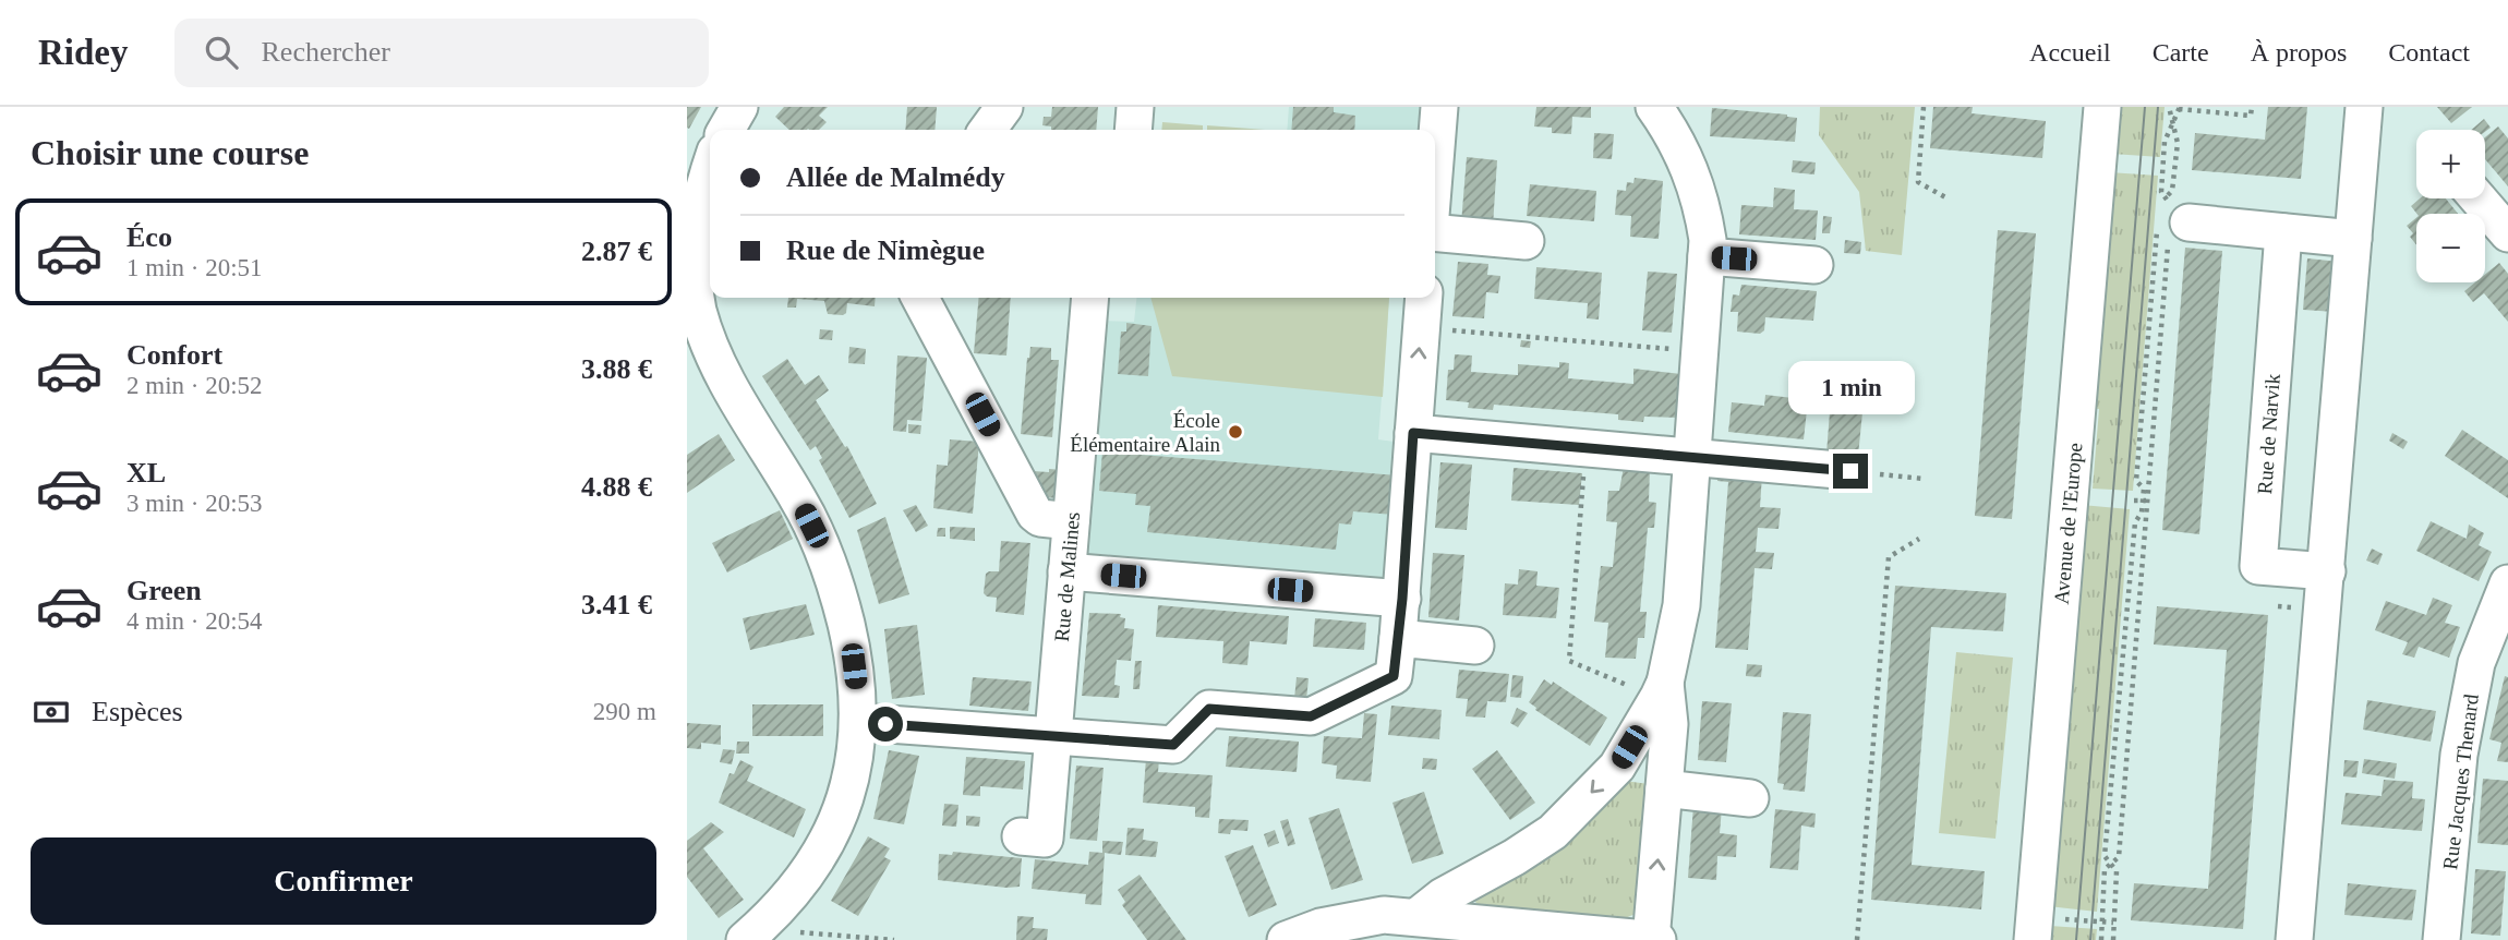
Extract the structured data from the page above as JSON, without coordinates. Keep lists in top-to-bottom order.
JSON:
{
  "streets": {
    "street": [
      "Rue de Narvik",
      "Avenue de l'Europe",
      "Rue de Malines",
      "Rue Jacques Thenard"
    ]
  },
  "places": ["École Élémentaire Alain"],
  "page": {
    "header": "Ridey",
    "search": "Rechercher",
    "nav": [
      "Accueil",
      "Carte",
      "À propos",
      "Contact"
    ],
    "heading": "Choisir une course",
    "map_buttons": ["+", "−"],
    "banner": ["Allée de Malmédy", "Rue de Nimègue"],
    "list": [
      {
        "name": "Éco",
        "note": "1 min · 20:51",
        "value": "2.87 €"
      },
      {
        "name": "Confort",
        "note": "2 min · 20:52",
        "value": "3.88 €"
      },
      {
        "name": "XL",
        "note": "3 min · 20:53",
        "value": "4.88 €"
      },
      {
        "name": "Green",
        "note": "4 min · 20:54",
        "value": "3.41 €"
      }
    ],
    "bubble": "1 min",
    "pay": ["Espèces", "290 m"],
    "buttons": "Confirmer"
  }
}
